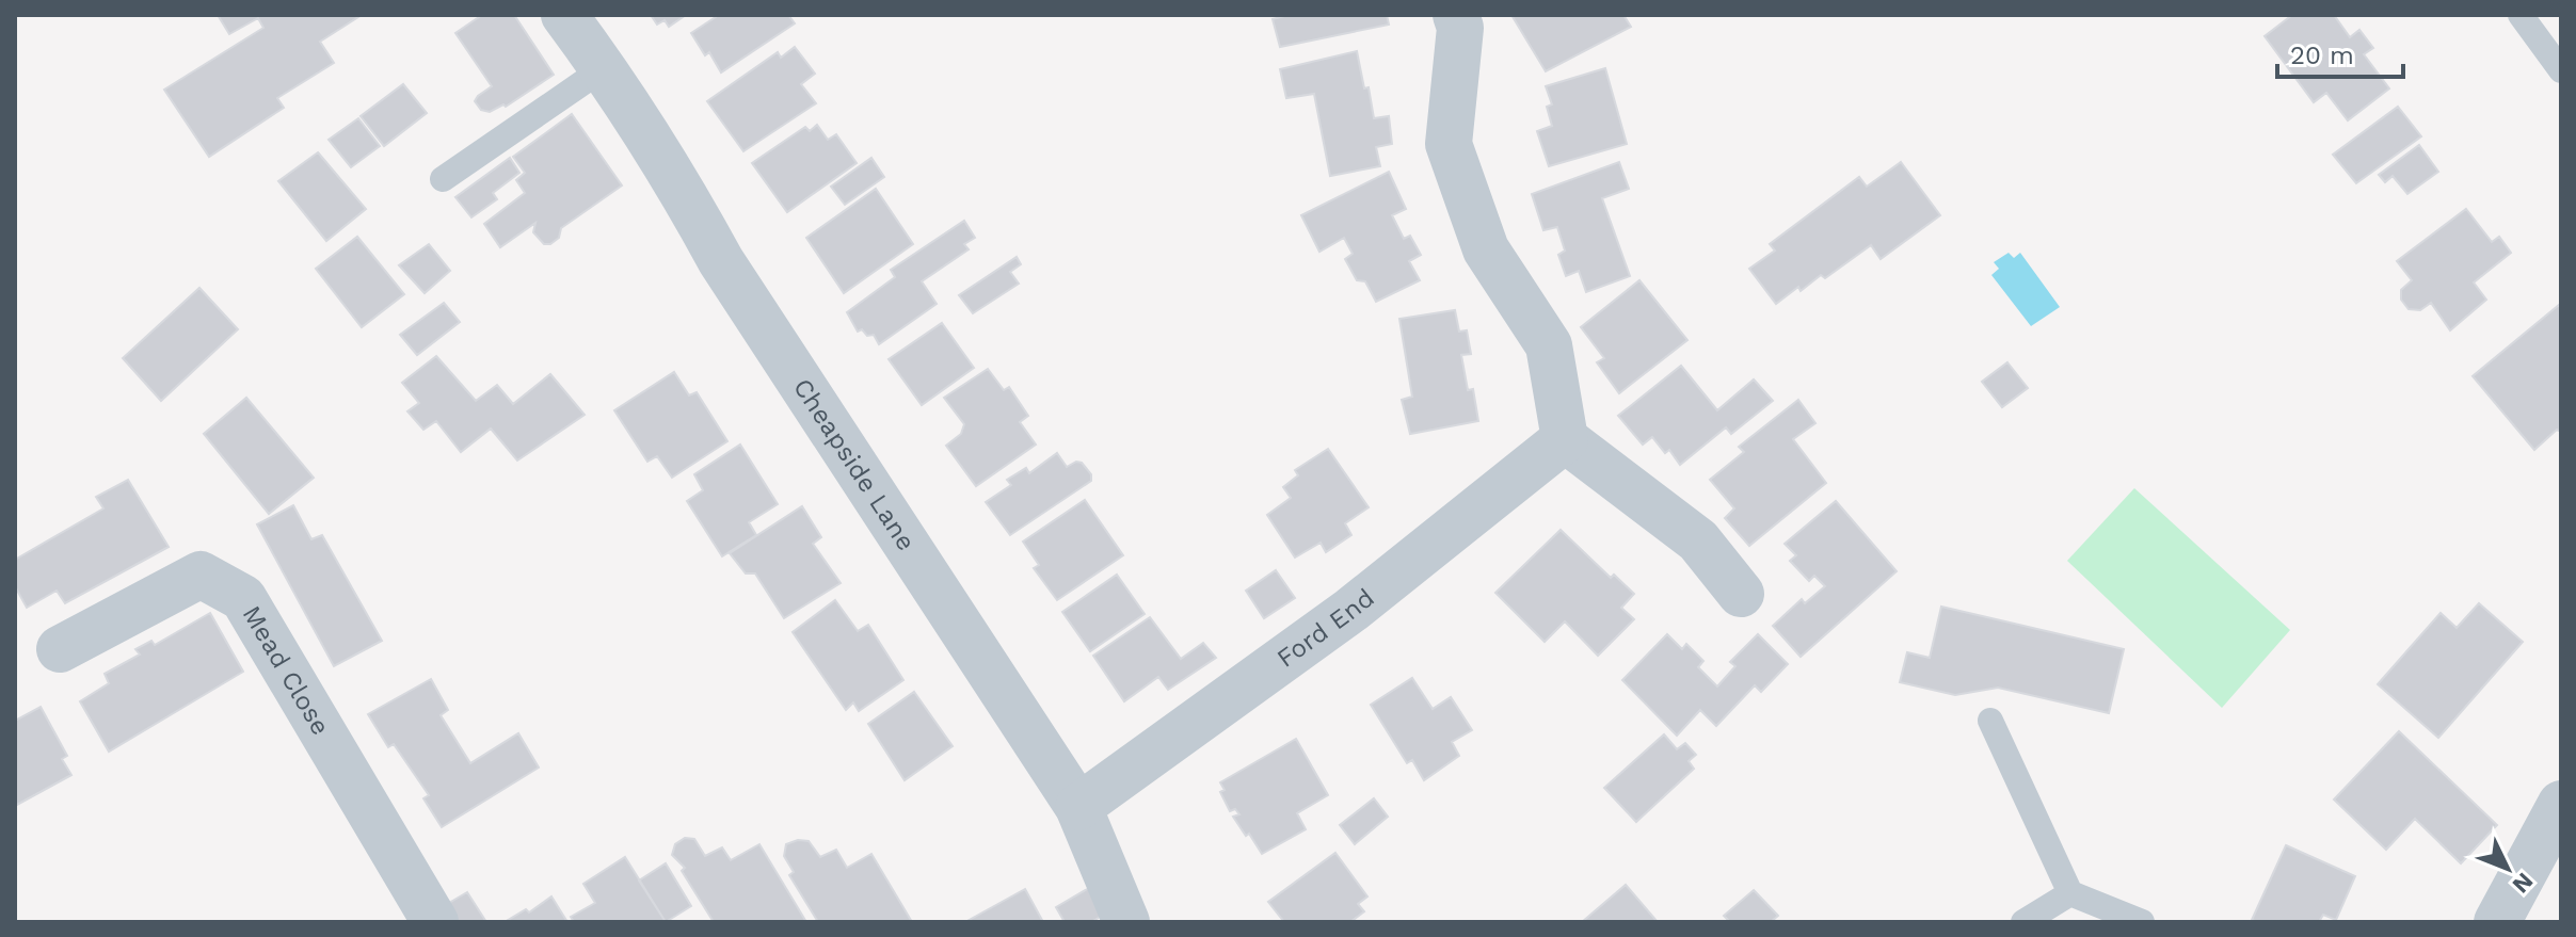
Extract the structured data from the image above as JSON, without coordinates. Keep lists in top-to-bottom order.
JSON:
{
  "streets": {
    "street": ["Cheapside Lane", "Ford End", "Mead Close"]
  },
  "crossings": [
    ["Cheapside Lane", "Ford End"]
  ],
  "scale_bar": "20 m",
  "north": "bottom right"
}
